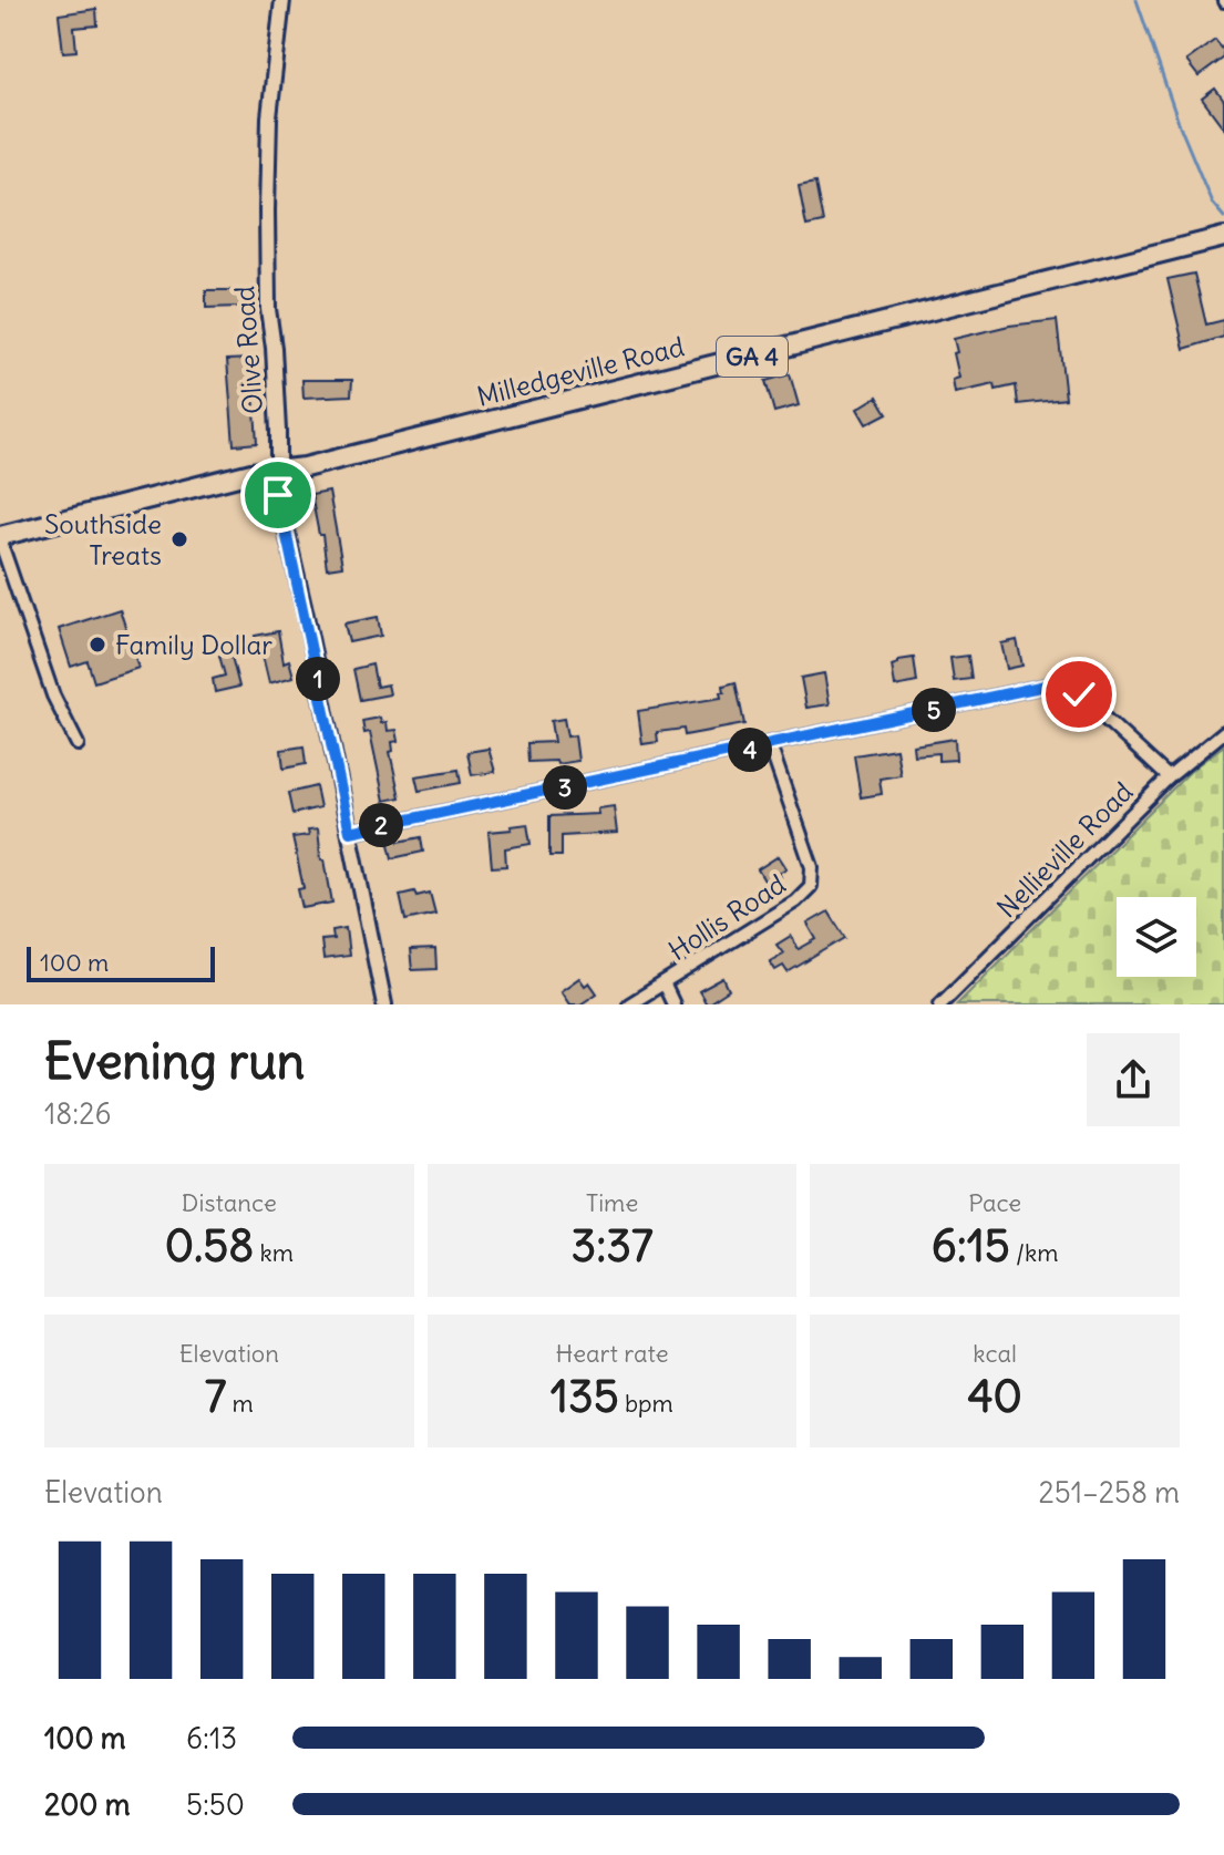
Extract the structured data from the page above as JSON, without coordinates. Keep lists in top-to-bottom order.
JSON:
{
  "streets": {
    "main road": ["GA 4", "Milledgeville Road"],
    "street": ["Olive Road", "Nellieville Road", "Hollis Road"]
  },
  "crossings": [
    ["Olive Road", "Milledgeville Road"]
  ],
  "places": ["Southside Treats", "Family Dollar"],
  "scale_bar": "100 m",
  "page": {
    "pins": [
      "1",
      "5",
      "4",
      "3",
      "2"
    ],
    "scale": "100 m",
    "heading": ["Evening run", "18:26"],
    "stats": [
      ["Distance", "0.58 km"],
      ["Time", "3:37"],
      ["Pace", "6:15 /km"],
      ["Elevation", "7 m"],
      ["Heart rate", "135 bpm"],
      ["kcal", "40"]
    ],
    "chart": ["Elevation", "251–258 m"],
    "list": [
      {
        "name": "100 m",
        "note": "6:13"
      },
      {
        "name": "200 m",
        "note": "5:50"
      }
    ]
  }
}
